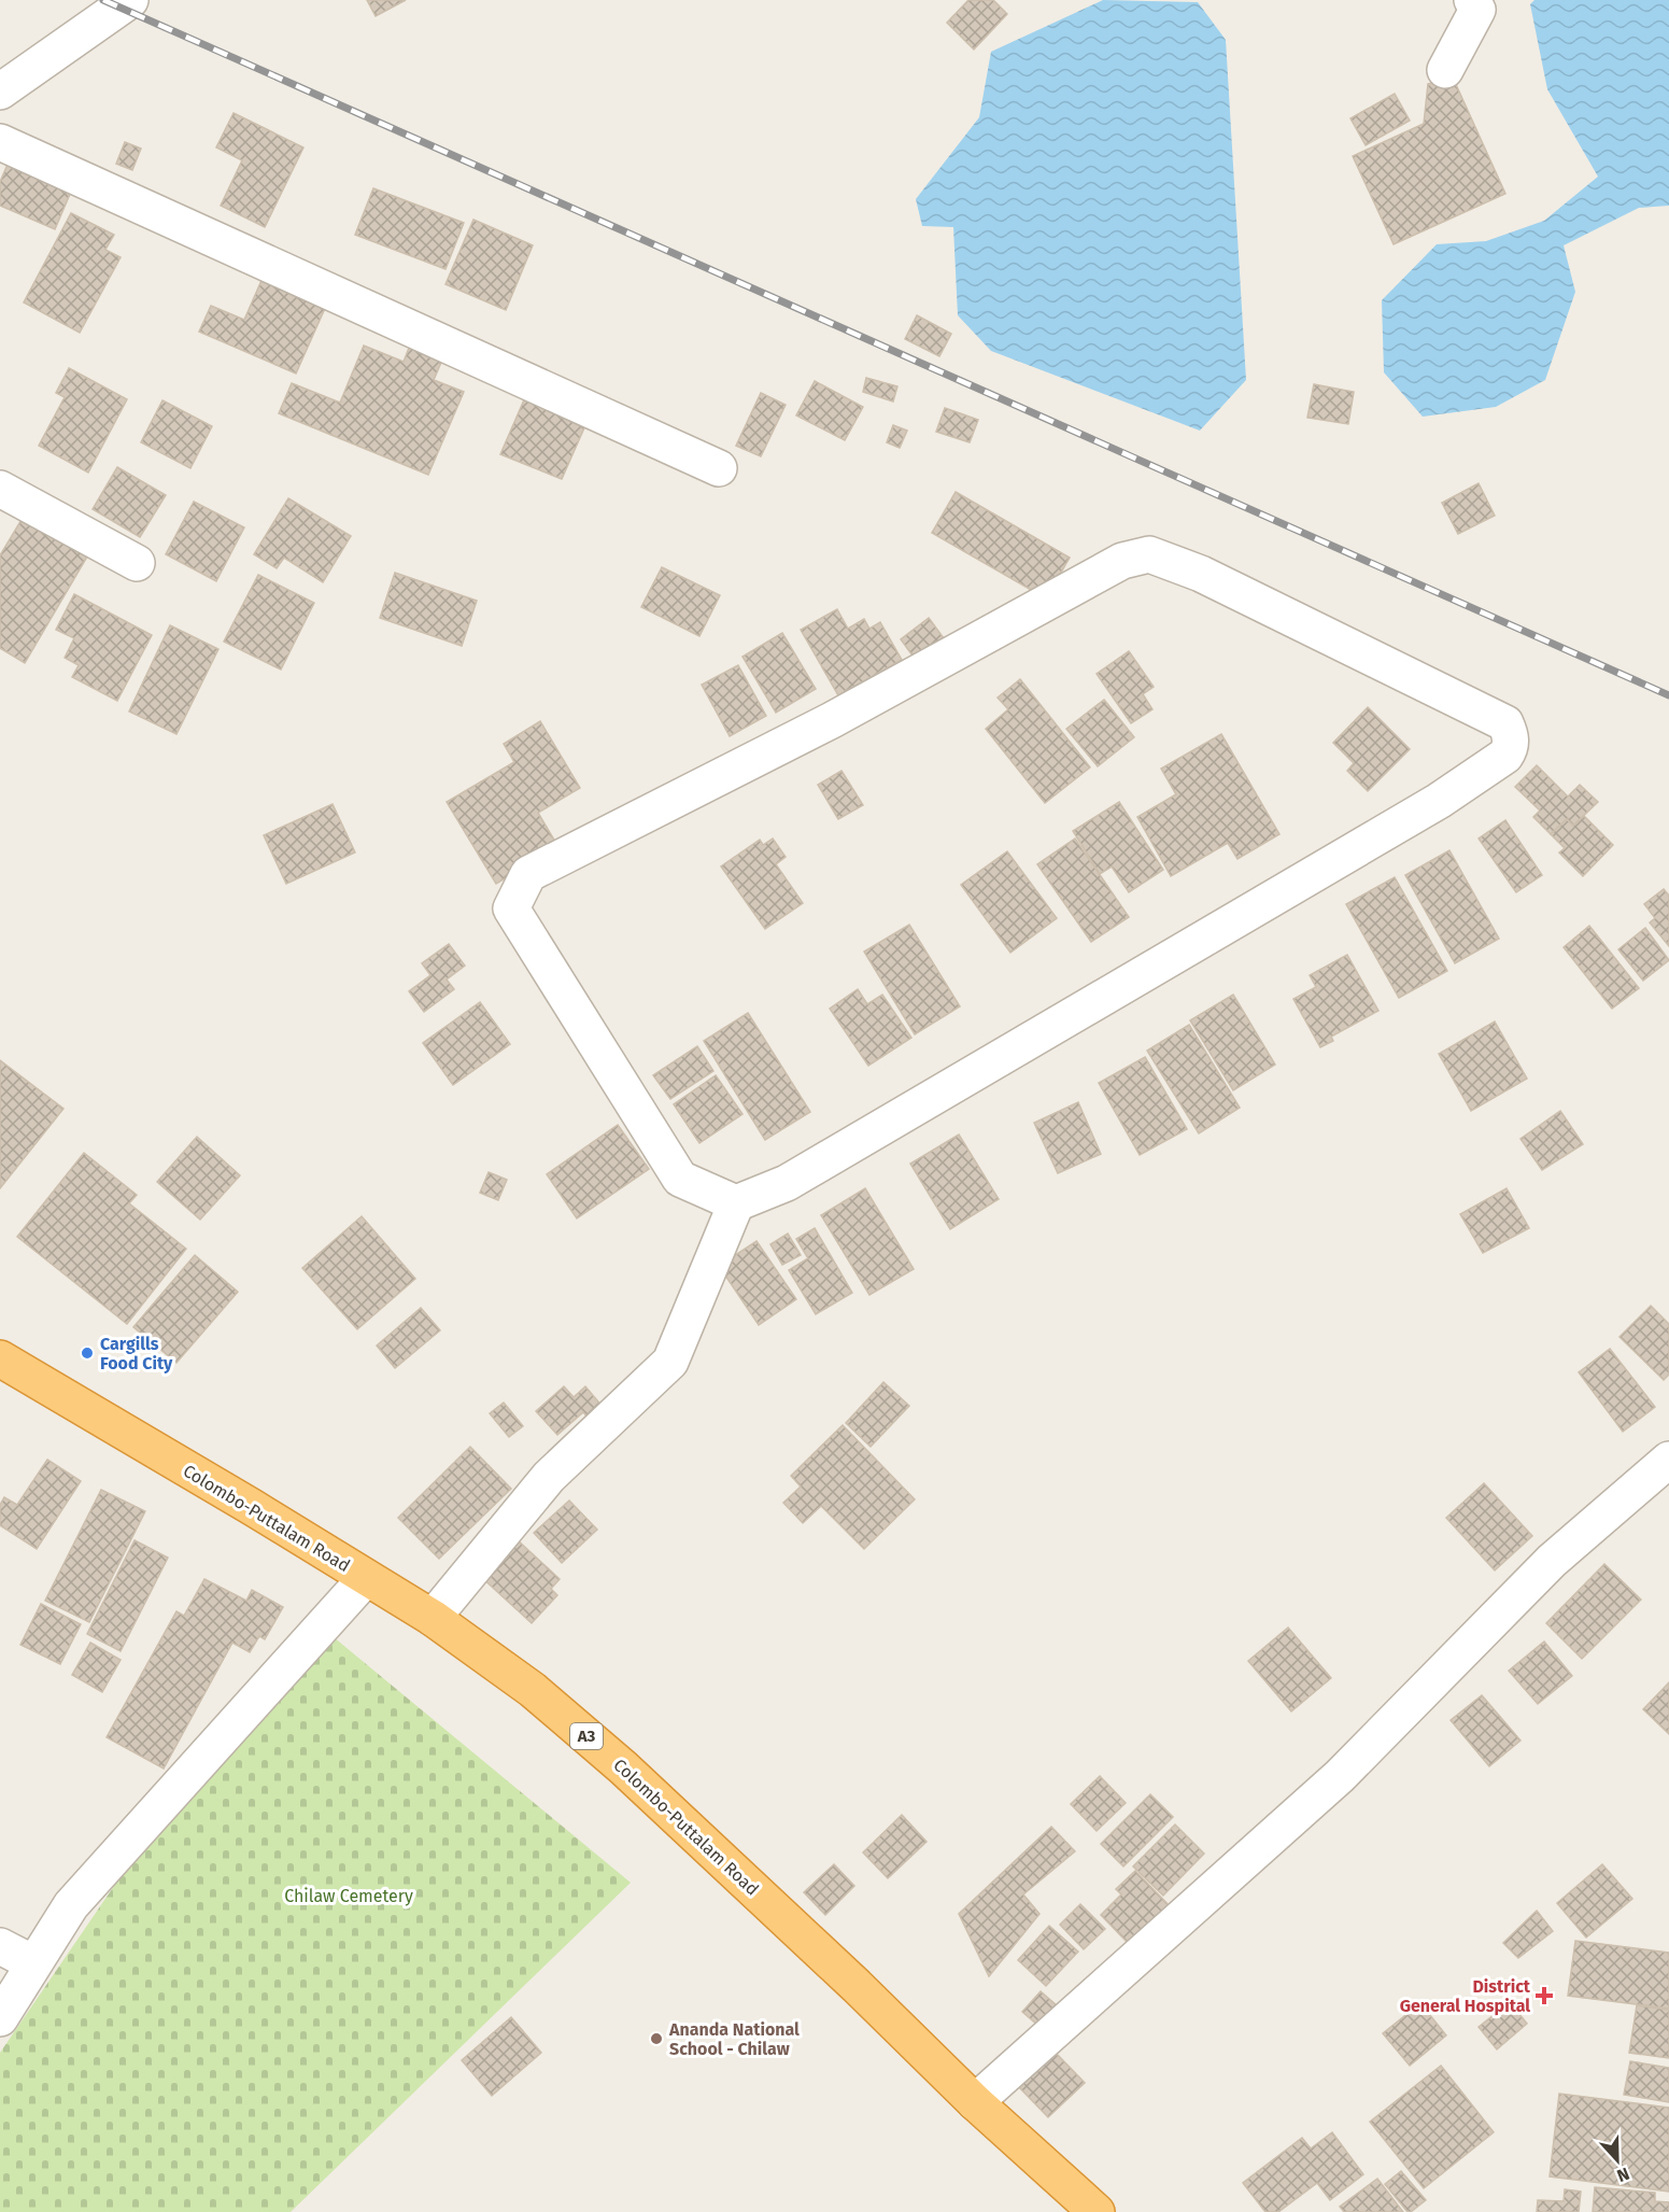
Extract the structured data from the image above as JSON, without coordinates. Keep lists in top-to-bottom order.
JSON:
{
  "streets": {
    "highway": ["Colombo-Puttalam Road", "A3"]
  },
  "parks": ["Chilaw Cemetery"],
  "places": {
    "other": ["Cargills Food City", "Ananda National School - Chilaw"],
    "health": ["District General Hospital"]
  },
  "north": "bottom"
}
